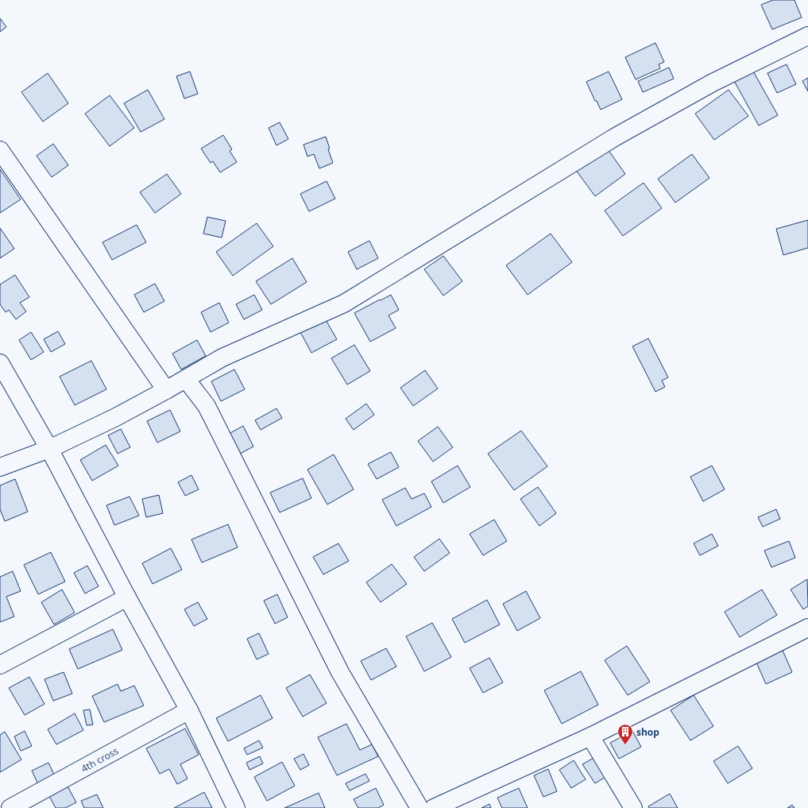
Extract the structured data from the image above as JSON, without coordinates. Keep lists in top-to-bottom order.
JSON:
{
  "streets": {
    "street": ["4th cross"]
  },
  "places": {
    "building": ["shop"]
  }
}
